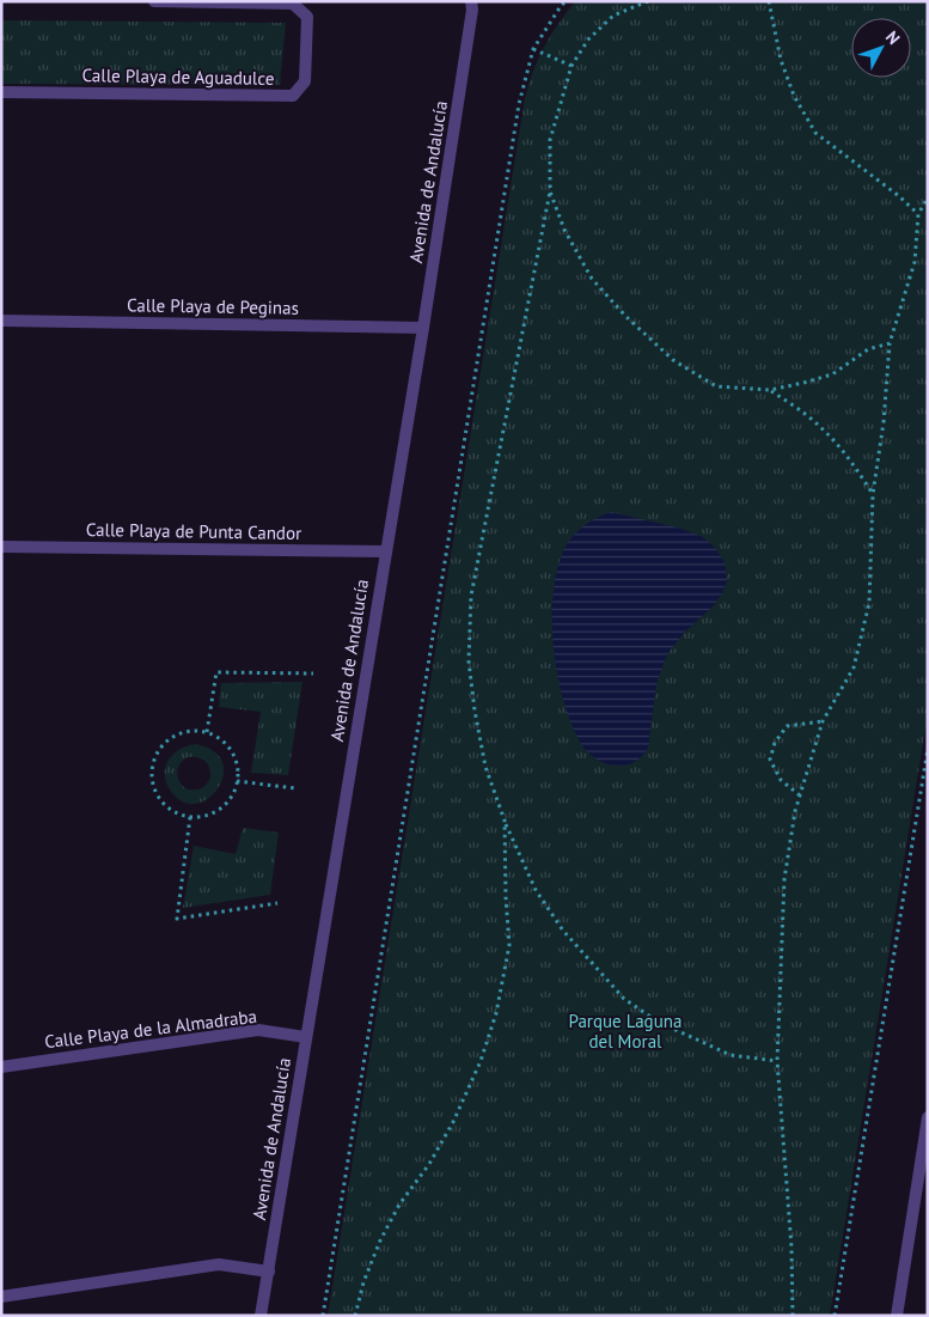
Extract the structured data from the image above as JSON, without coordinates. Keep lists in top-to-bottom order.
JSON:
{
  "streets": {
    "street": [
      "Calle Playa de Aguadulce",
      "Avenida de Andalucía",
      "Calle Playa de Peginas",
      "Calle Playa de Punta Candor",
      "Calle Playa de la Almadraba"
    ]
  },
  "crossings": [
    ["Avenida de Andalucía", "Calle Playa de Peginas"],
    ["Avenida de Andalucía", "Calle Playa de Punta Candor"],
    ["Avenida de Andalucía", "Calle Playa de la Almadraba"]
  ],
  "parks": ["Parque Laguna del Moral"],
  "north": "top right"
}
